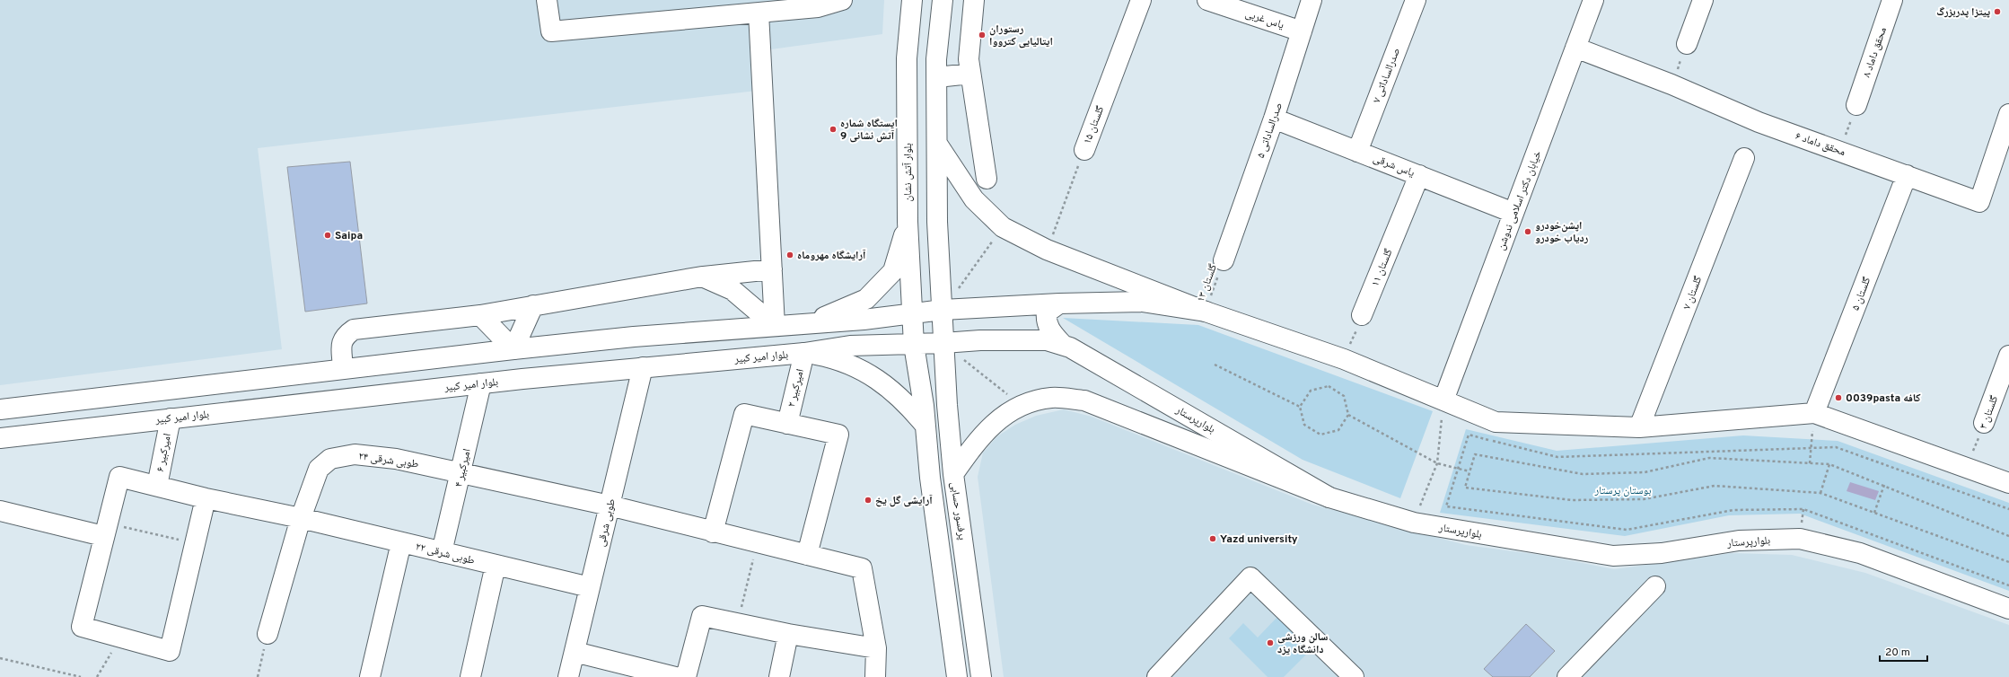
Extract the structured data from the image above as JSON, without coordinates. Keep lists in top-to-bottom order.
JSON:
{
  "streets": {
    "street": [
      "یاس غربی",
      "محقق داماد ۸",
      "صدرالساداتی ۷",
      "گلستان ۱۵",
      "صدرالساداتی ۵",
      "محقق داماد ۶",
      "یاس شرقی",
      "بلوار آتش نشان",
      "خيابان دکتر اسلامی ندوشن",
      "گلستان ۱۱",
      "گلستان ۷",
      "گلستان ۵",
      "بلوار امیر کبیر",
      "امیرکبیر ۲",
      "گلستان ۳",
      "بلوارپرستار",
      "امیرکبیر ۶",
      "طوبی شرقی ۲۴",
      "امیرکبیر ۴",
      "پرفسور حسابی",
      "طوبی شرقی",
      "طوبی شرقی ۲۲"
    ],
    "path": ["گلستان ۱۳"]
  },
  "crossings": [
    ["یاس غربی", "صدرالساداتی ۵"],
    ["صدرالساداتی ۷", "یاس شرقی"],
    ["صدرالساداتی ۵", "یاس شرقی"],
    ["صدرالساداتی ۵", "گلستان ۱۳"],
    ["محقق داماد ۶", "خيابان دکتر اسلامی ندوشن"],
    ["محقق داماد ۶", "گلستان ۵"],
    ["یاس شرقی", "خيابان دکتر اسلامی ندوشن"],
    ["یاس شرقی", "گلستان ۱۱"],
    ["بلوار آتش نشان", "بلوار امیر کبیر"],
    ["بلوار امیر کبیر", "امیرکبیر ۲"],
    ["بلوار امیر کبیر", "بلوارپرستار"],
    ["بلوار امیر کبیر", "امیرکبیر ۶"],
    ["بلوار امیر کبیر", "امیرکبیر ۴"],
    ["بلوار امیر کبیر", "پرفسور حسابی"],
    ["بلوار امیر کبیر", "طوبی شرقی"],
    ["بلوارپرستار", "پرفسور حسابی"],
    ["امیرکبیر ۶", "طوبی شرقی ۲۲"],
    ["طوبی شرقی ۲۴", "امیرکبیر ۴"],
    ["طوبی شرقی ۲۴", "طوبی شرقی"],
    ["طوبی شرقی ۲۴", "طوبی شرقی ۲۲"],
    ["امیرکبیر ۴", "طوبی شرقی ۲۲"],
    ["طوبی شرقی", "طوبی شرقی ۲۲"]
  ],
  "parks": ["بوستان پرستار"],
  "places": [
    "پیتزا پدربزرگ",
    "رستوران ایتالیایی کترووا",
    "ایستگاه شماره 9 آتش نشانی",
    "اپشن‌خودرو ردیاب خودرو",
    "Saipa",
    "آرایشگاه مهروماه",
    "0039pasta کافه",
    "آرایشی گل یخ",
    "Yazd university",
    "سالن ورزشی دانشگاه یزد"
  ],
  "scale_bar": "20 m"
}
